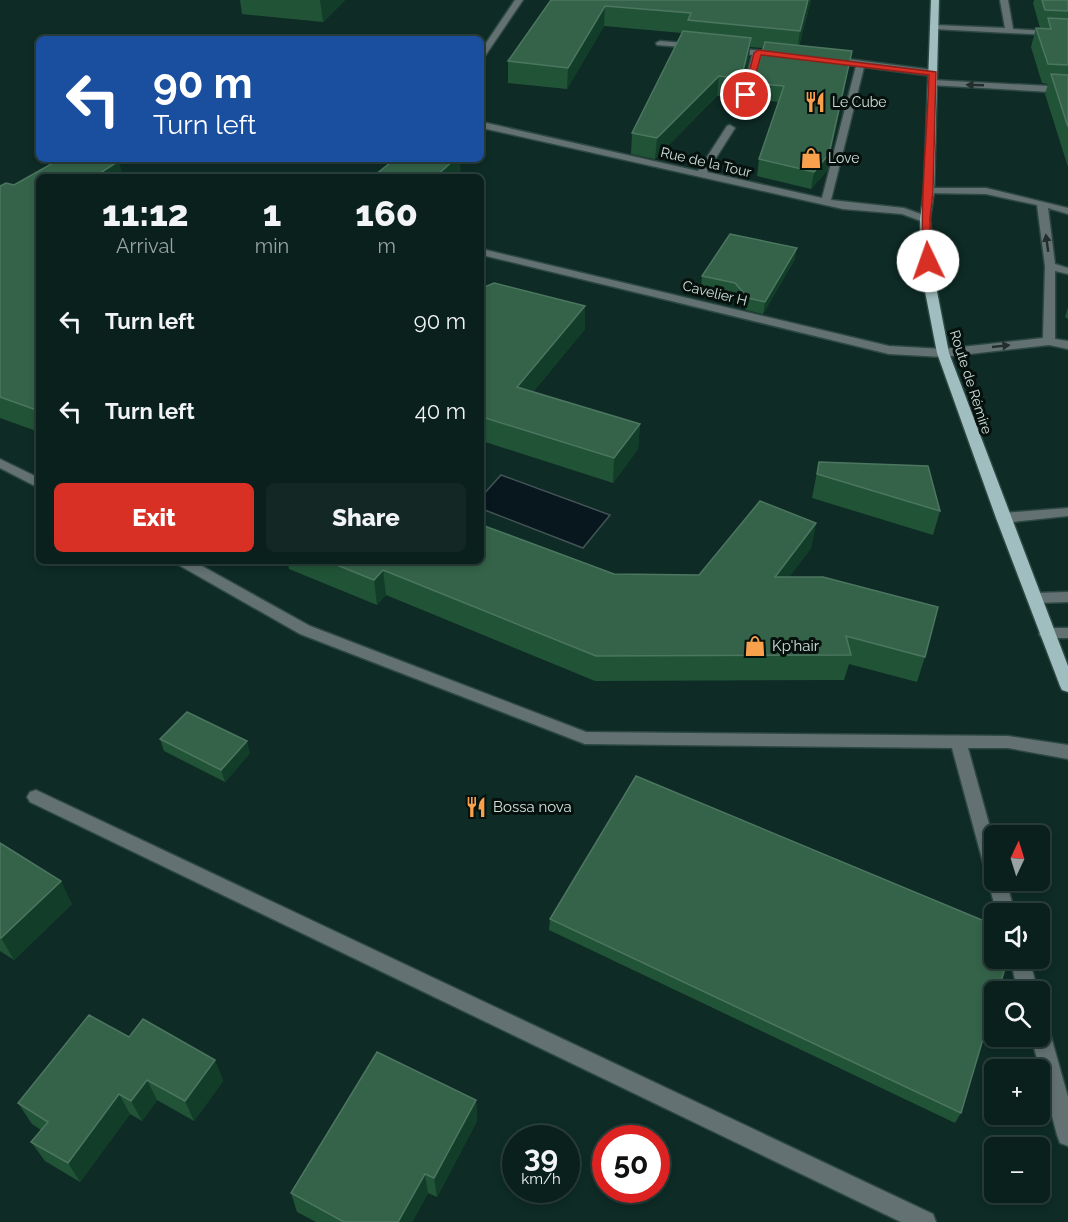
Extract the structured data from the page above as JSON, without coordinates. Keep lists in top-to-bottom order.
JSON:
{
  "streets": {
    "main road": ["Route de Rémire"],
    "street": ["Rue de la Tour", "Cavelier H"]
  },
  "crossings": [
    ["Rue de la Tour", "Route de Rémire"],
    ["Cavelier H", "Route de Rémire"]
  ],
  "places": {
    "restaurant": ["Le Cube", "Bossa nova"],
    "shop": ["Love", "Kp'hair"]
  },
  "north": "top",
  "page": {
    "turn": ["90 m", "Turn left"],
    "eta": [
      "11:12",
      "Arrival",
      "1",
      "min",
      "160",
      "m"
    ],
    "list": [
      {
        "name": "Turn left",
        "value": "90 m"
      },
      {
        "name": "Turn left",
        "value": "40 m"
      }
    ],
    "buttons": ["Exit", "Share"],
    "map_buttons": ["+", "−"],
    "speed": "39 km/h",
    "limit": "50"
  }
}
